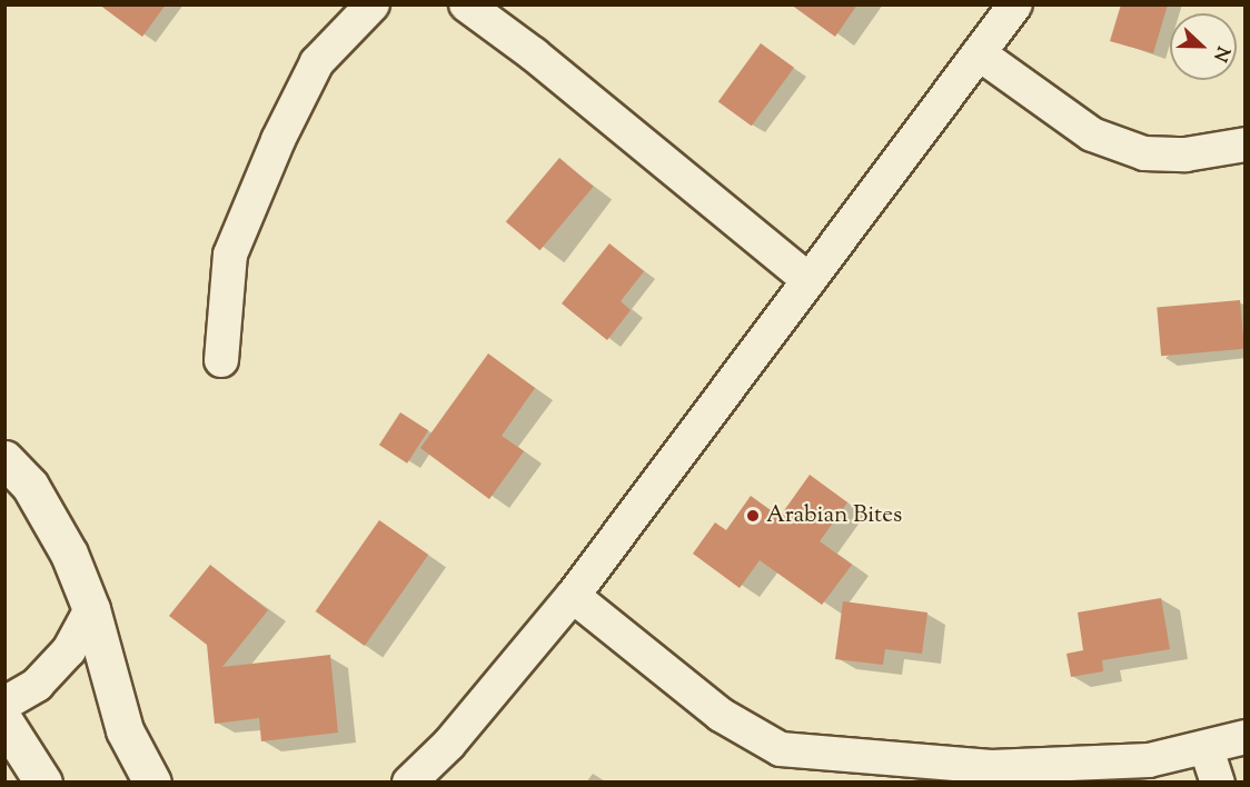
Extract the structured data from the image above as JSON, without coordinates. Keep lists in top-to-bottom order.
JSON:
{
  "places": ["Arabian Bites"],
  "north": "right"
}
